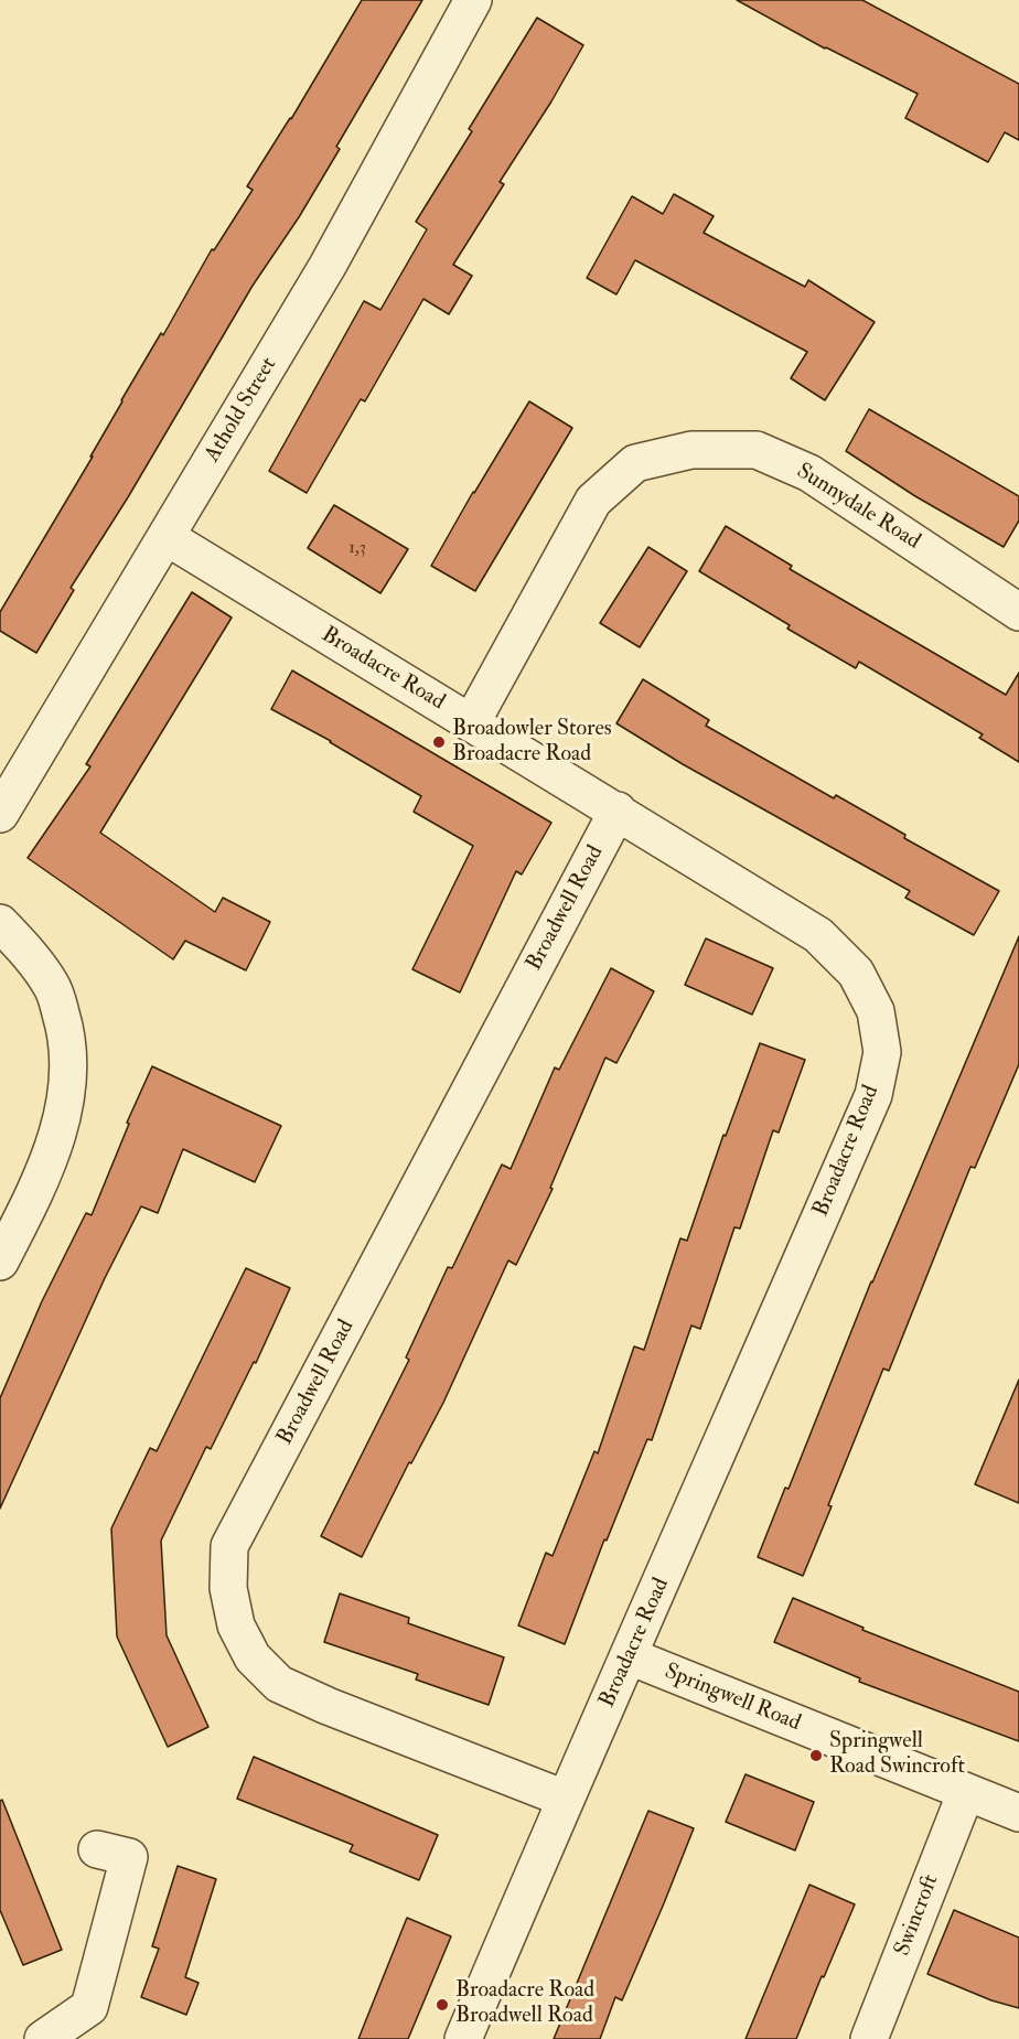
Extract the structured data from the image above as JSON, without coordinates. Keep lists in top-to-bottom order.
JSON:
{
  "streets": {
    "street": [
      "Athold Street",
      "Sunnydale Road",
      "Broadacre Road",
      "Broadwell Road",
      "Springwell Road",
      "Swincroft"
    ]
  },
  "crossings": [
    ["Athold Street", "Broadacre Road"],
    ["Sunnydale Road", "Broadacre Road"],
    ["Broadacre Road", "Broadwell Road"],
    ["Broadacre Road", "Springwell Road"],
    ["Springwell Road", "Swincroft"]
  ],
  "places": ["Broadowler Stores Broadacre Road", "Springwell Road Swincroft", "Broadacre Road Broadwell Road"],
  "house_numbers": ["1,3"]
}
